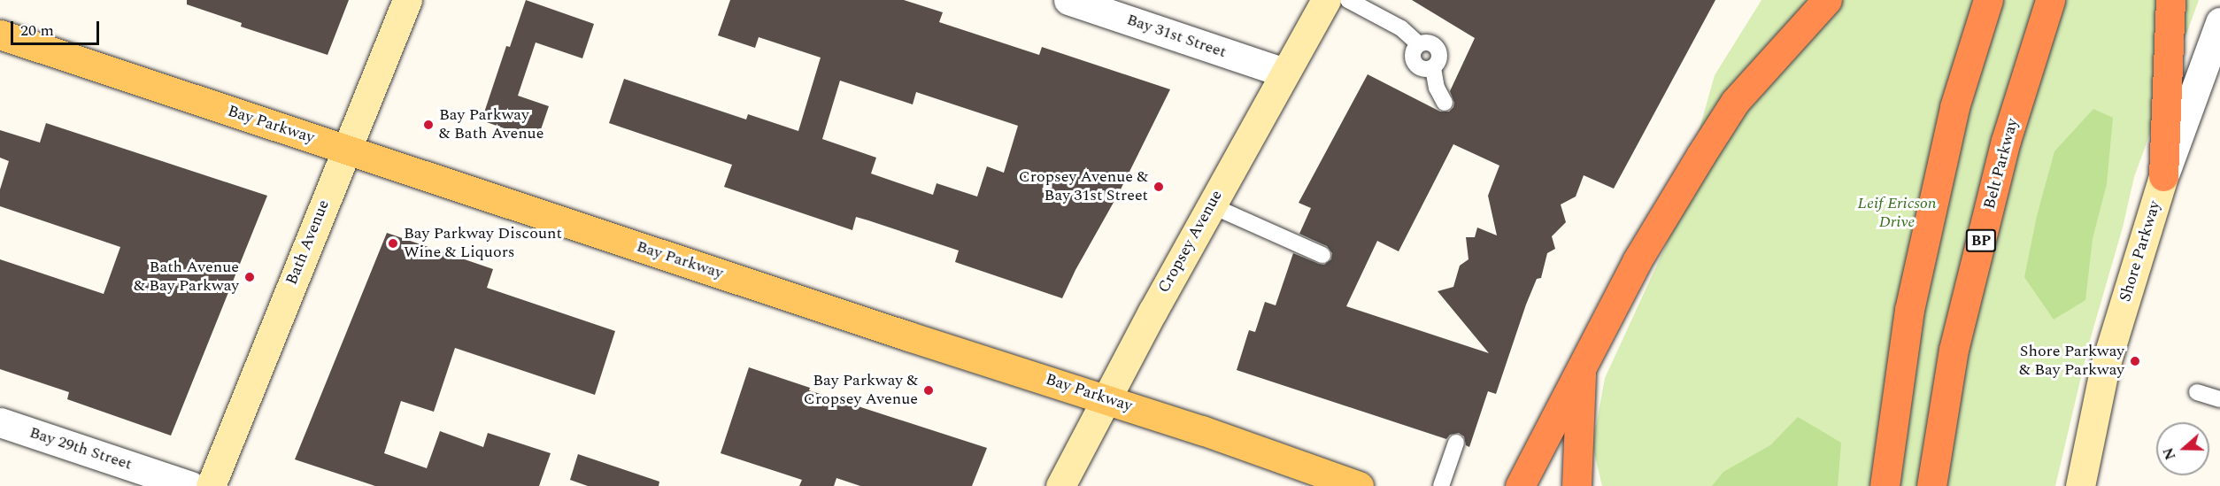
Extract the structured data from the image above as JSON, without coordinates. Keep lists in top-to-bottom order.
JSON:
{
  "streets": {
    "highway": ["Belt Parkway", "BP"],
    "main road": [
      "Bay Parkway",
      "Cropsey Avenue",
      "Bath Avenue",
      "Shore Parkway"
    ],
    "street": ["Bay 31st Street", "Bay 29th Street"]
  },
  "crossings": [
    ["Bay 31st Street", "Cropsey Avenue"],
    ["Bay Parkway", "Cropsey Avenue"],
    ["Bay Parkway", "Bath Avenue"]
  ],
  "parks": ["Leif Ericson Drive"],
  "places": [
    "Bay Parkway & Bath Avenue",
    "Cropsey Avenue & Bay 31st Street",
    "Bay Parkway Discount Wine & Liquors",
    "Bath Avenue & Bay Parkway",
    "Shore Parkway & Bay Parkway",
    "Bay Parkway & Cropsey Avenue"
  ],
  "scale_bar": "20 m",
  "north": "left"
}
